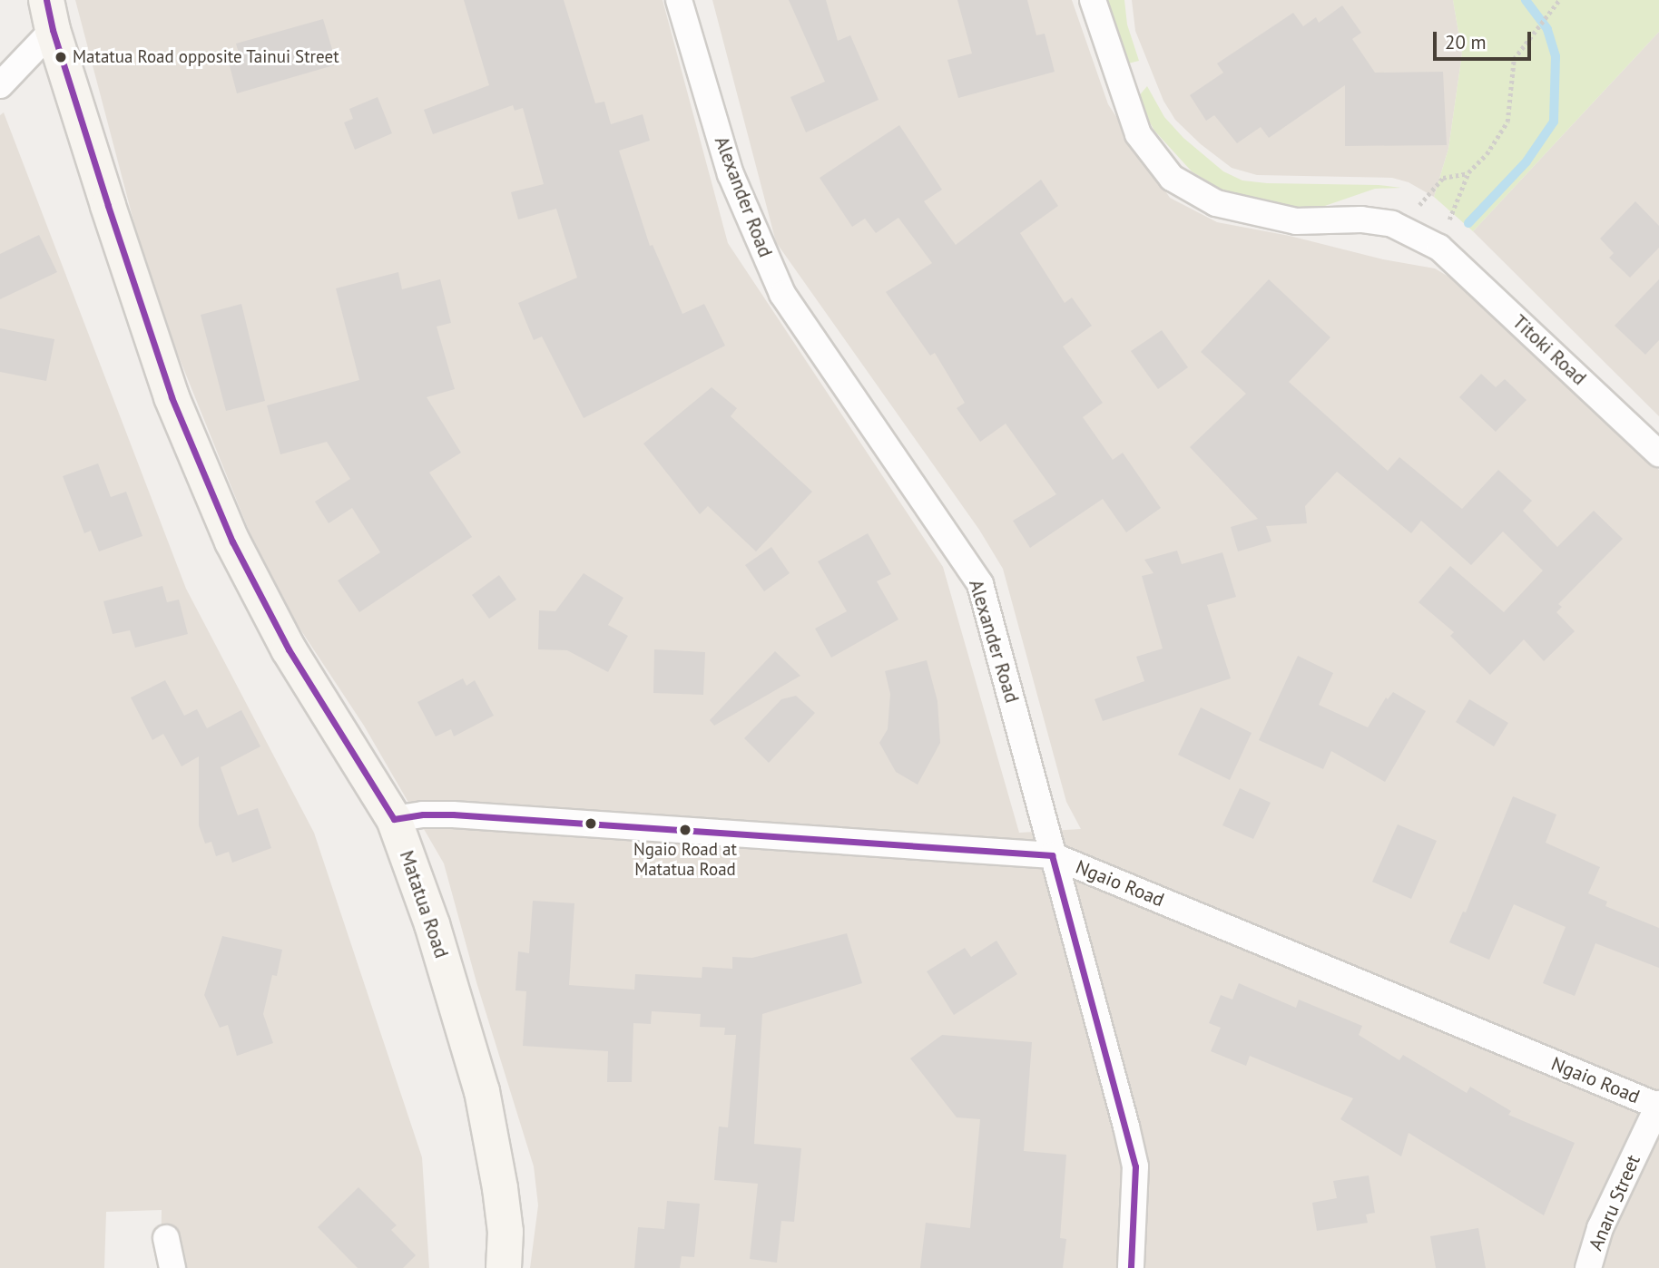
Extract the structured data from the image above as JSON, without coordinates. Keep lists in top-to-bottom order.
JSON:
{
  "streets": {
    "main road": ["Matatua Road"],
    "street": [
      "Alexander Road",
      "Titoki Road",
      "Ngaio Road",
      "Anaru Street"
    ]
  },
  "crossings": [
    ["Alexander Road", "Ngaio Road"],
    ["Ngaio Road", "Matatua Road"],
    ["Ngaio Road", "Anaru Street"]
  ],
  "places": ["Matatua Road opposite Tainui Street", "Ngaio Road at Matatua Road"],
  "scale_bar": "20 m"
}
